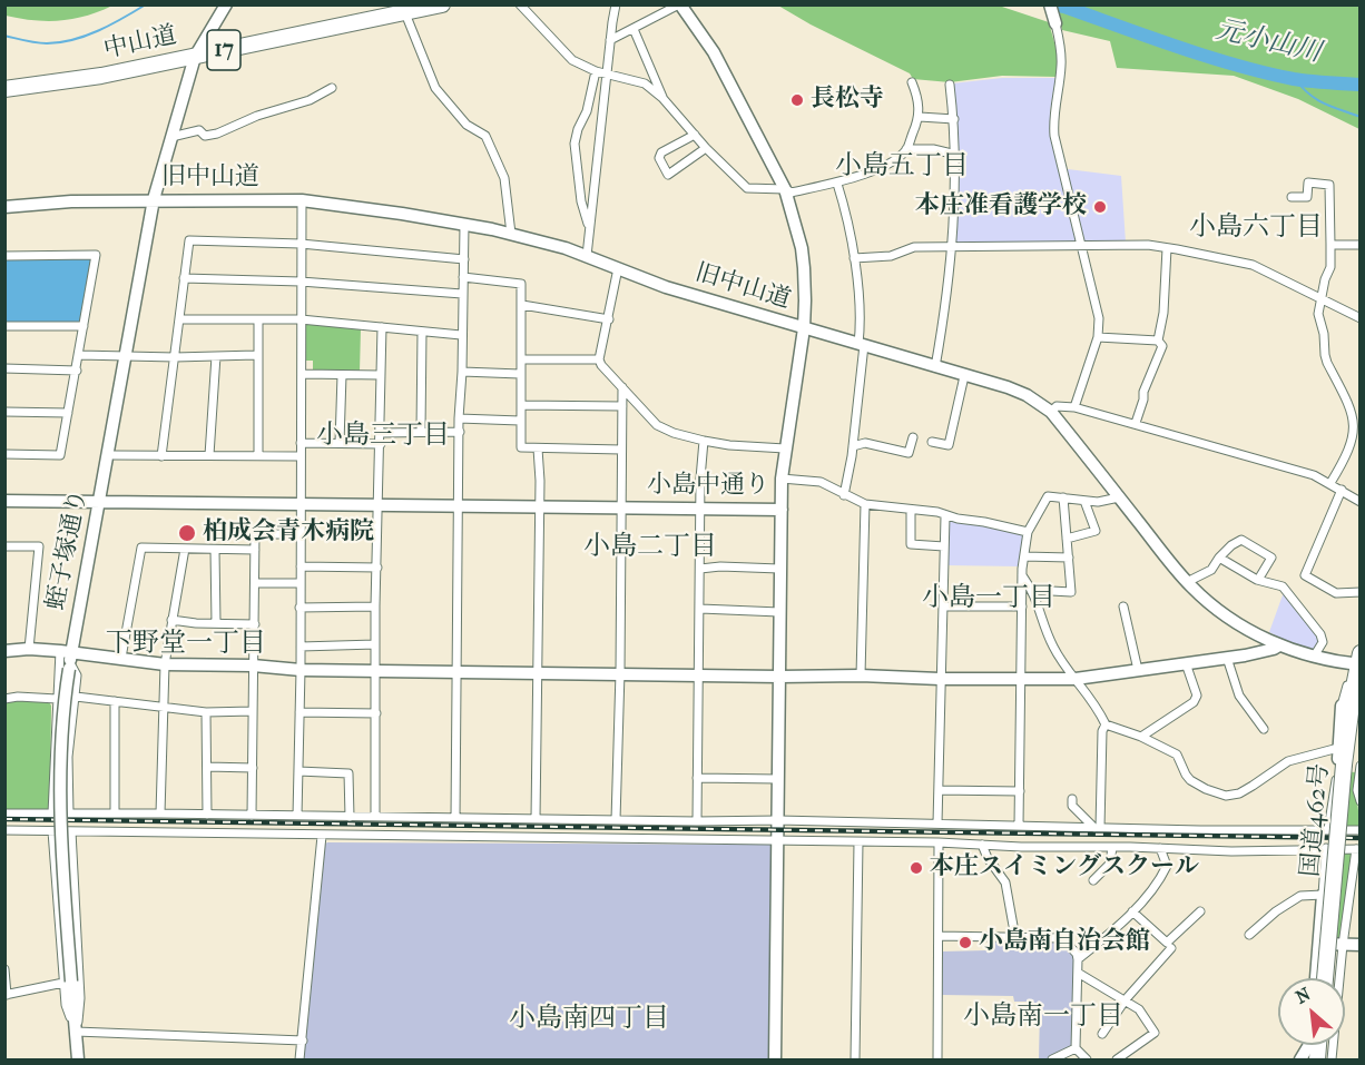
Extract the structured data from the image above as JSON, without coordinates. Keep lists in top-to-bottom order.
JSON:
{
  "streets": {
    "highway": ["中山道", "17", "国道462号"],
    "street": ["旧中山道", "小島中通り", "蛭子塚通り"]
  },
  "crossings": [
    ["中山道", "蛭子塚通り"],
    ["旧中山道", "小島中通り"],
    ["旧中山道", "蛭子塚通り"],
    ["旧中山道", "国道462号"],
    ["小島中通り", "蛭子塚通り"]
  ],
  "districts": [
    "小島五丁目",
    "小島六丁目",
    "小島三丁目",
    "小島二丁目",
    "小島一丁目",
    "下野堂一丁目",
    "小島南一丁目",
    "小島南四丁目"
  ],
  "water": ["元小山川"],
  "places": [
    "長松寺",
    "本庄准看護学校",
    "柏成会青木病院",
    "本庄スイミングスクール",
    "小島南自治会館"
  ],
  "north": "top left"
}
